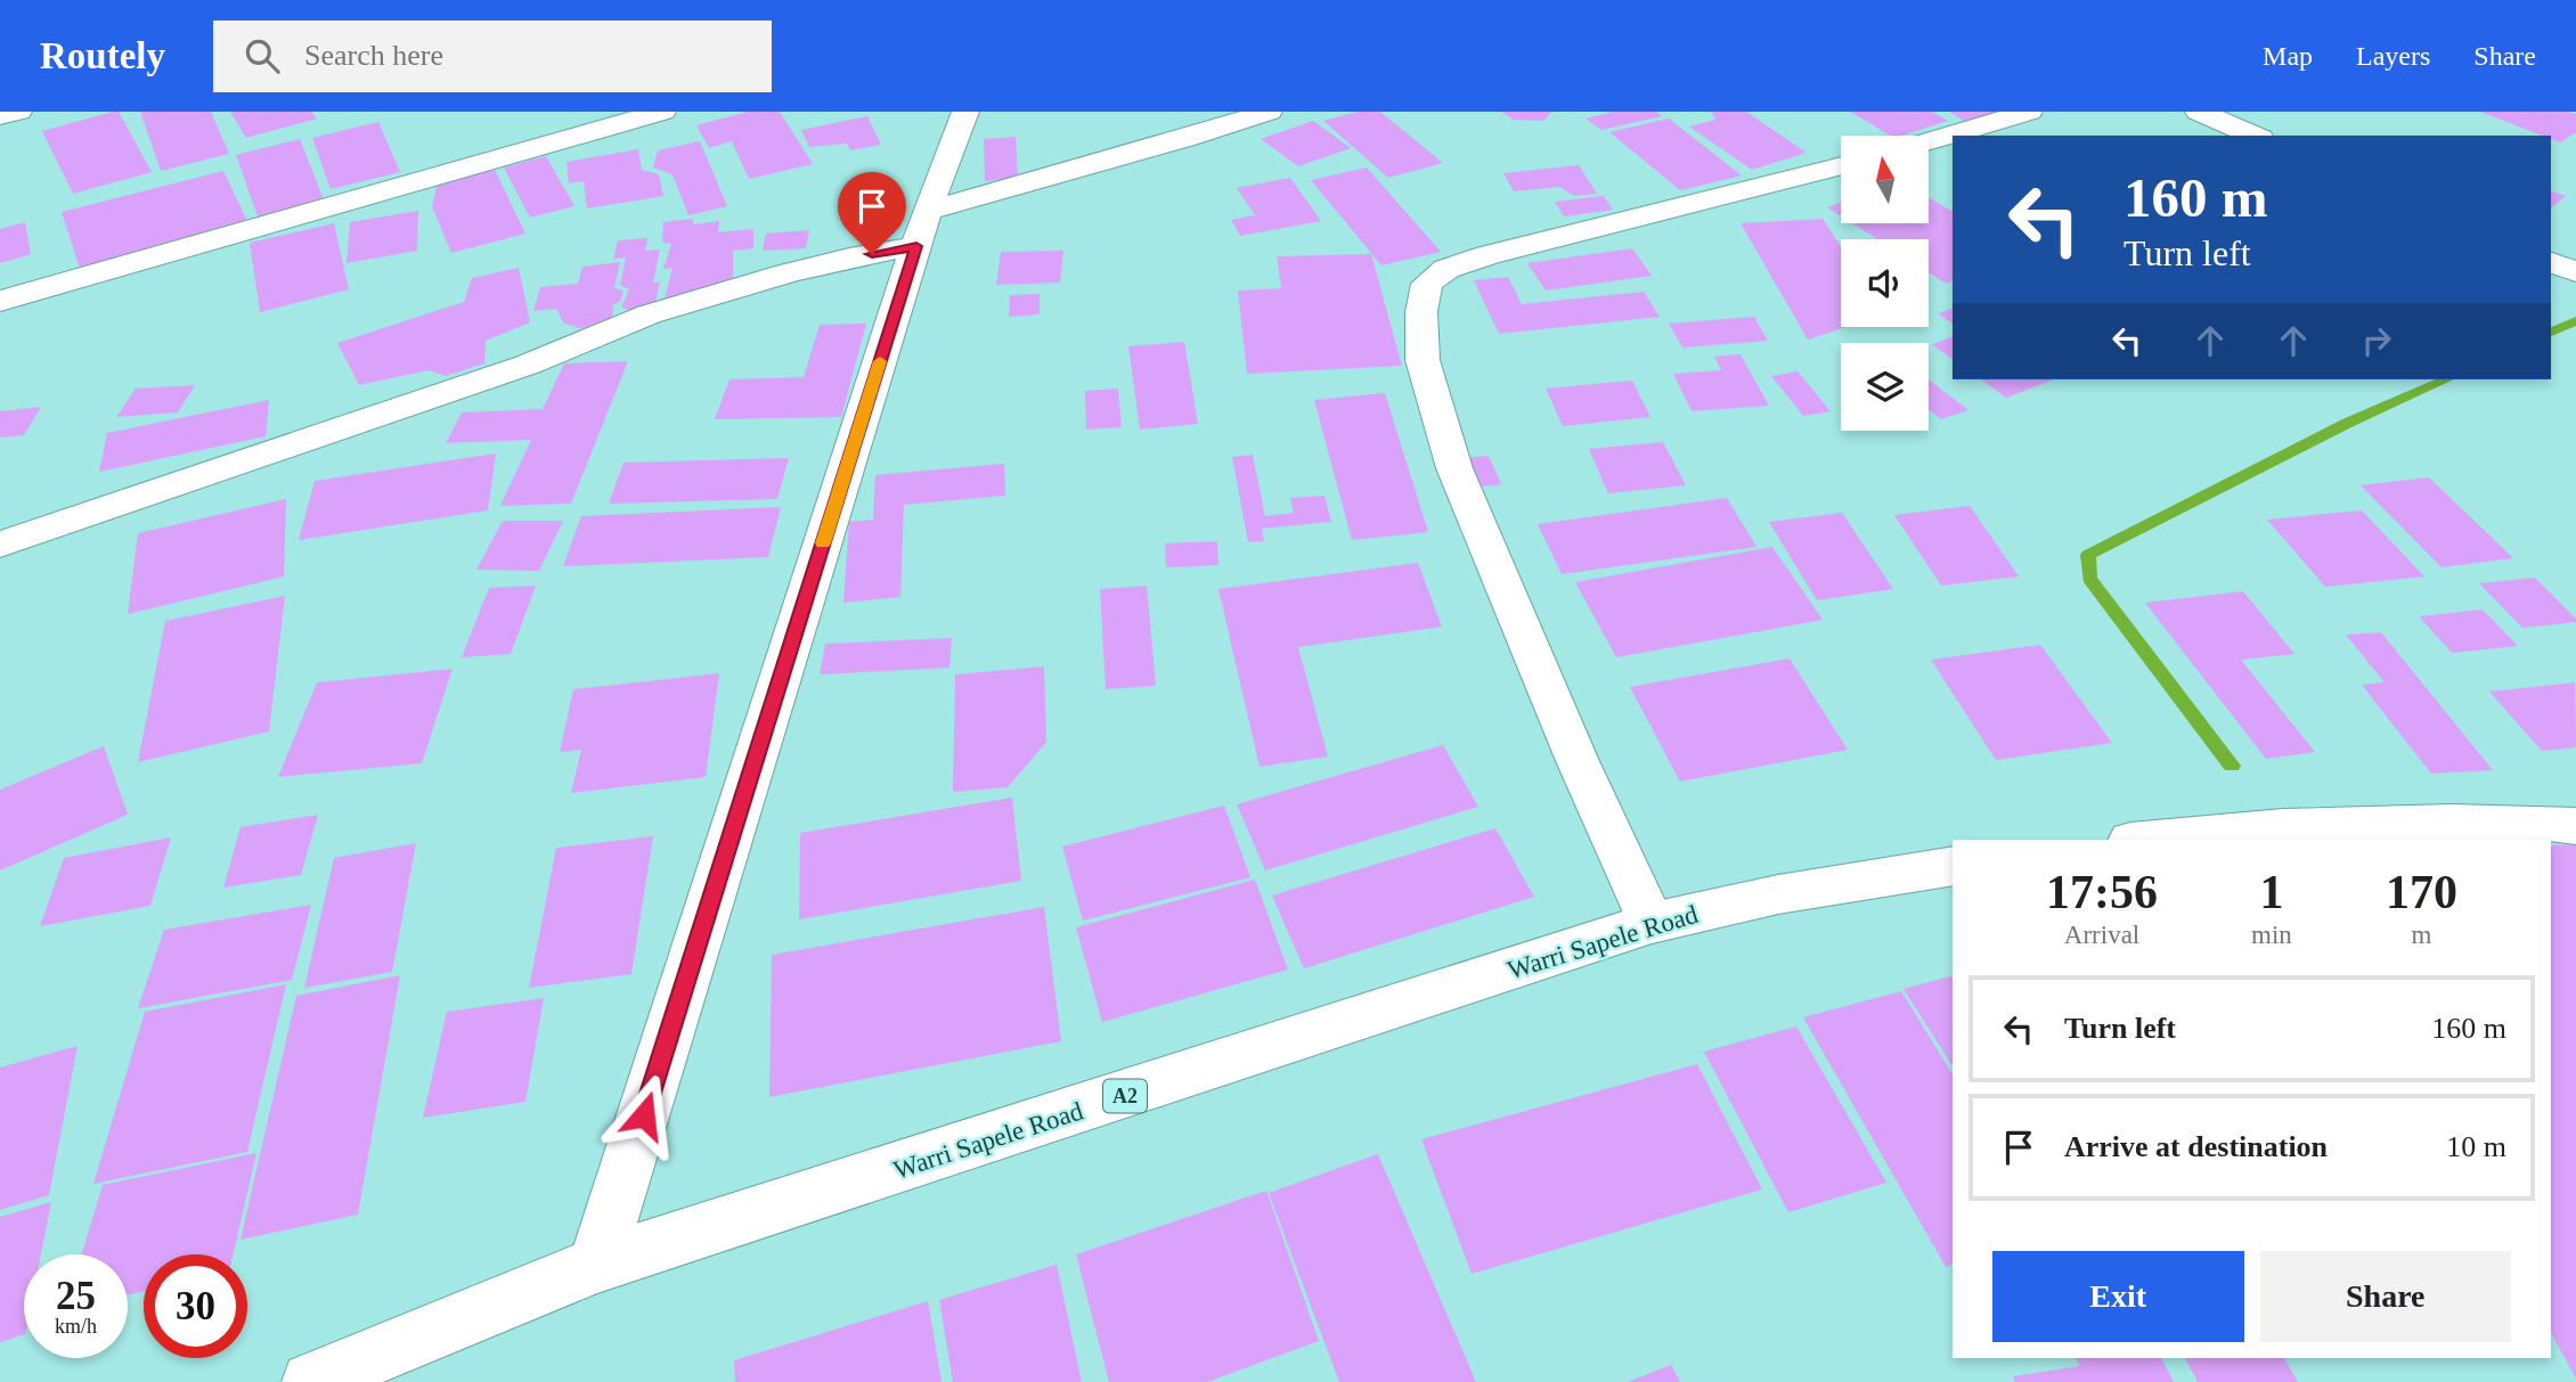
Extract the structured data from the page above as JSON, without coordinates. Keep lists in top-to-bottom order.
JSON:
{
  "streets": {
    "main road": ["Warri Sapele Road", "A2"]
  },
  "north": "top",
  "page": {
    "header": "Routely",
    "search": "Search here",
    "nav": ["Map", "Layers", "Share"],
    "turn": ["160 m", "Turn left"],
    "eta": [
      "17:56",
      "Arrival",
      "1",
      "min",
      "170",
      "m"
    ],
    "list": [
      {
        "name": "Turn left",
        "value": "160 m"
      },
      {
        "name": "Arrive at destination",
        "value": "10 m"
      }
    ],
    "buttons": ["Exit", "Share"],
    "speed": "25 km/h",
    "limit": "30"
  }
}
